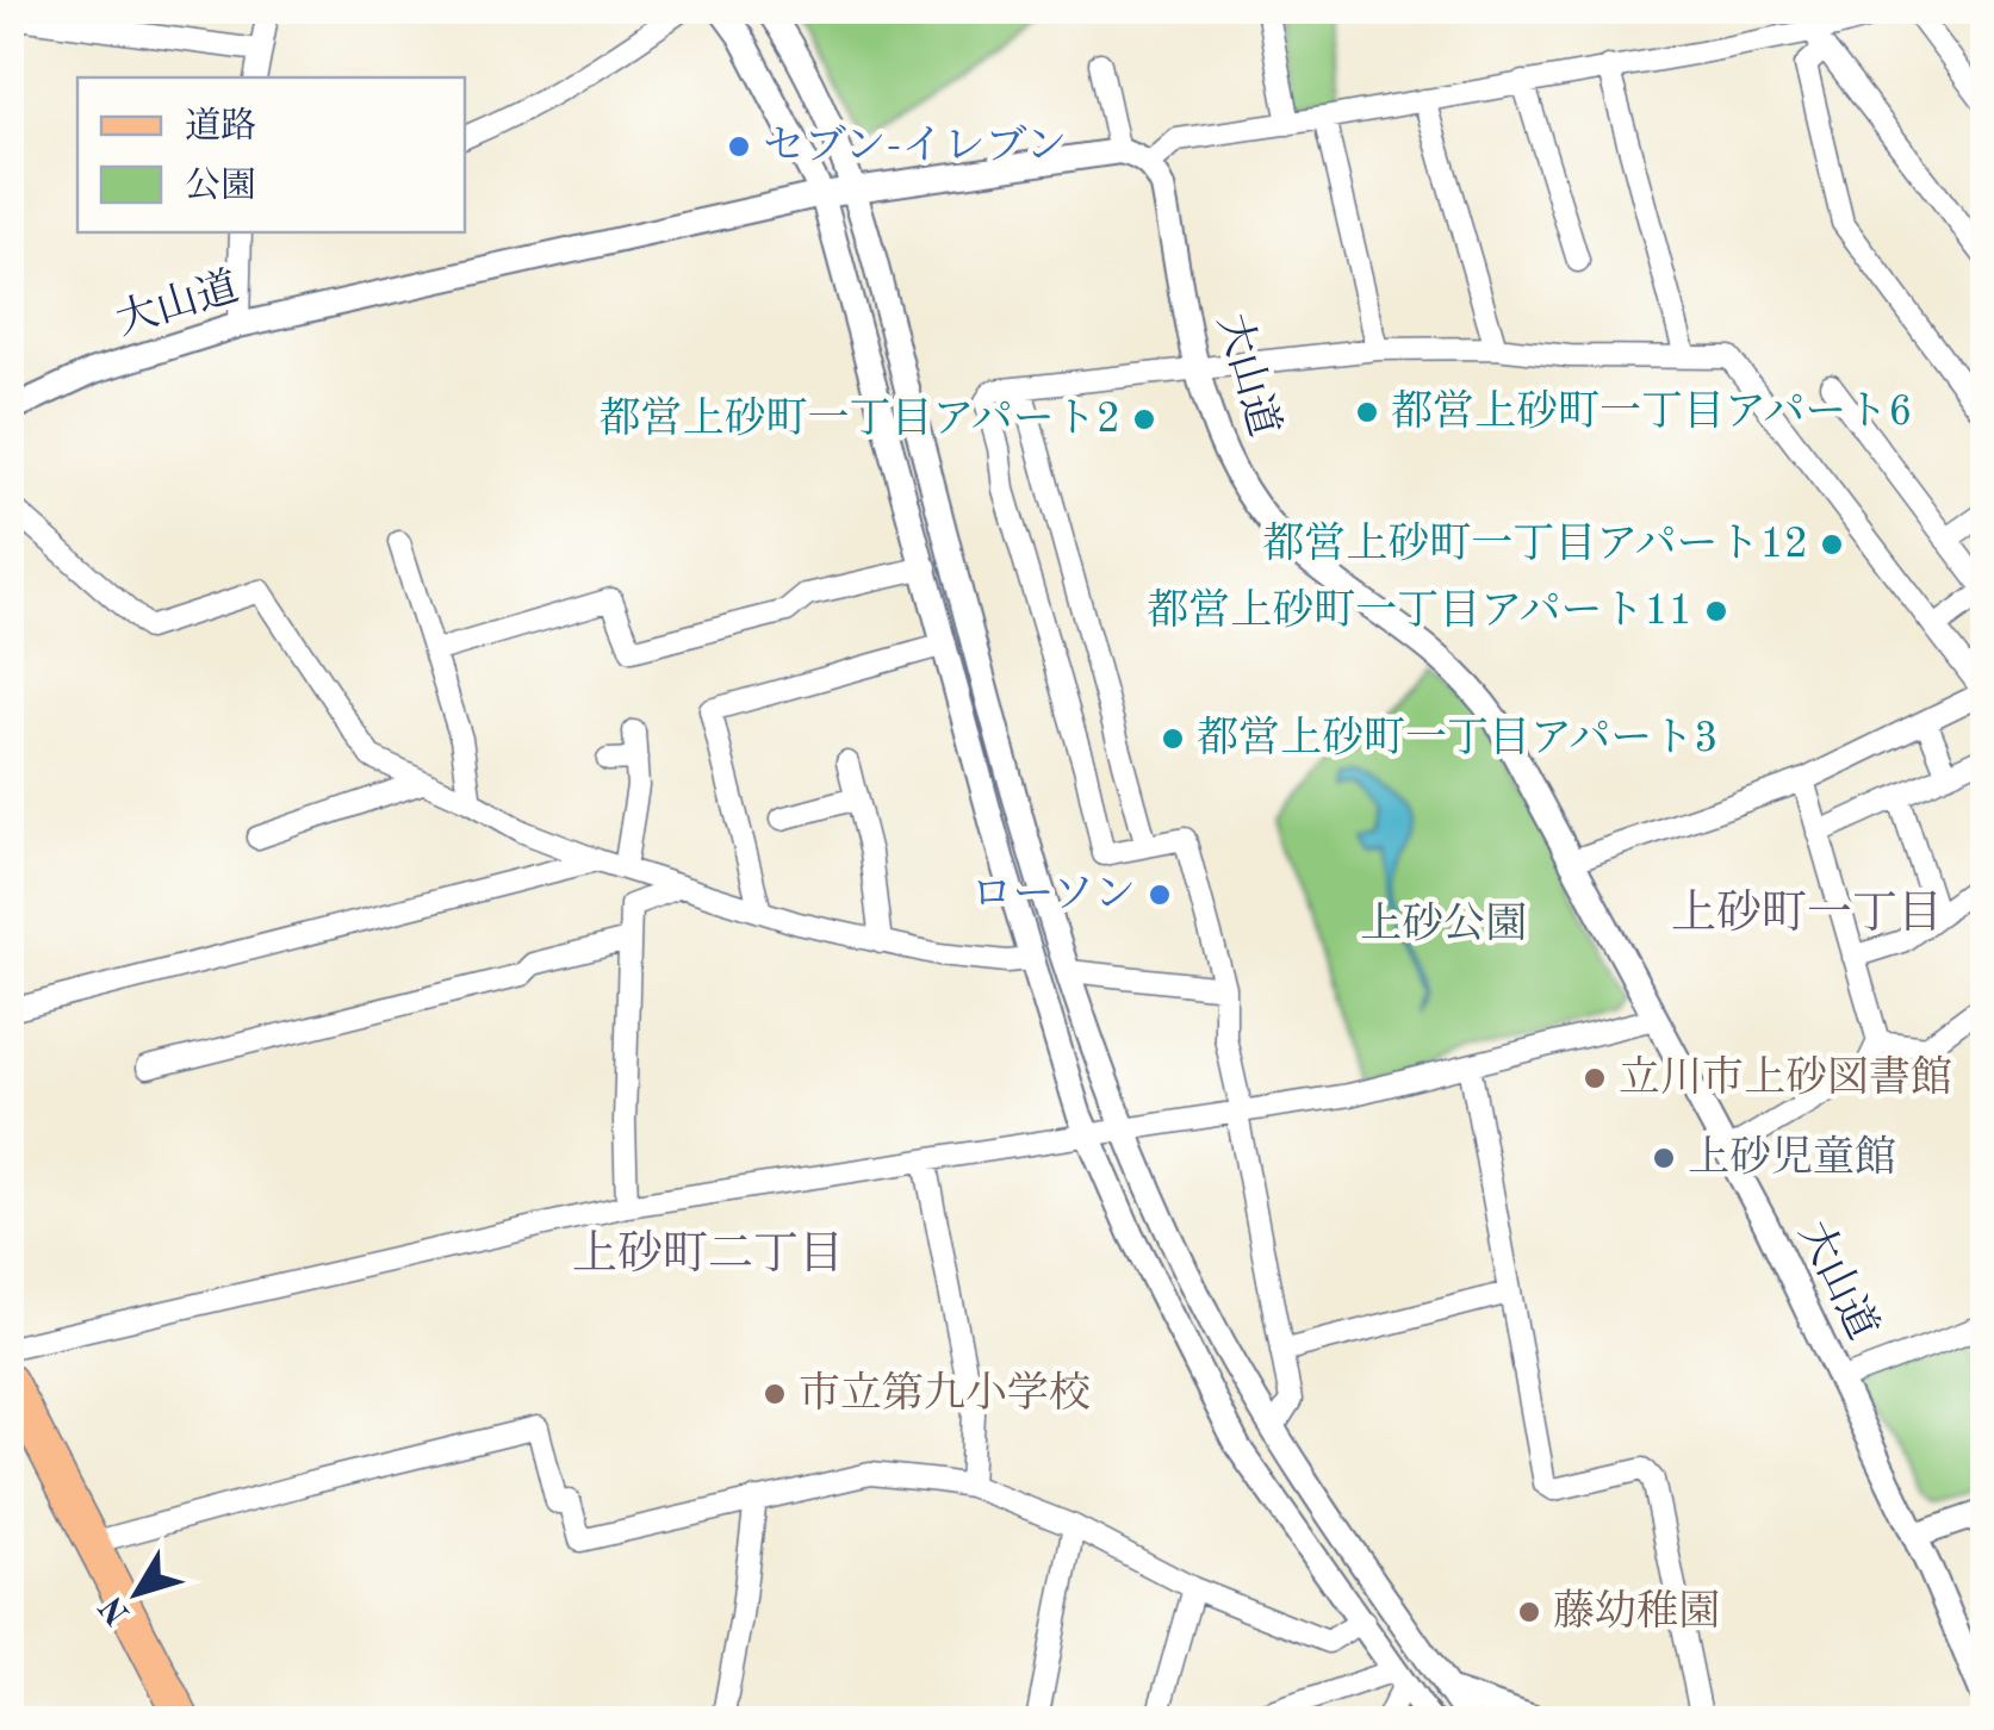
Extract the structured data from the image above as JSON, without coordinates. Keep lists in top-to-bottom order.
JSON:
{
  "streets": {
    "street": ["大山道"]
  },
  "districts": ["上砂町一丁目", "上砂町二丁目"],
  "parks": ["上砂公園"],
  "places": [
    "セブン-イレブン",
    "都営上砂町一丁目アパート6",
    "都営上砂町一丁目アパート2",
    "都営上砂町一丁目アパート12",
    "都営上砂町一丁目アパート11",
    "都営上砂町一丁目アパート3",
    "ローソン",
    "立川市上砂図書館",
    "上砂児童館",
    "市立第九小学校",
    "藤幼稚園"
  ],
  "legend": ["道路", "公園"],
  "north": "bottom left"
}
